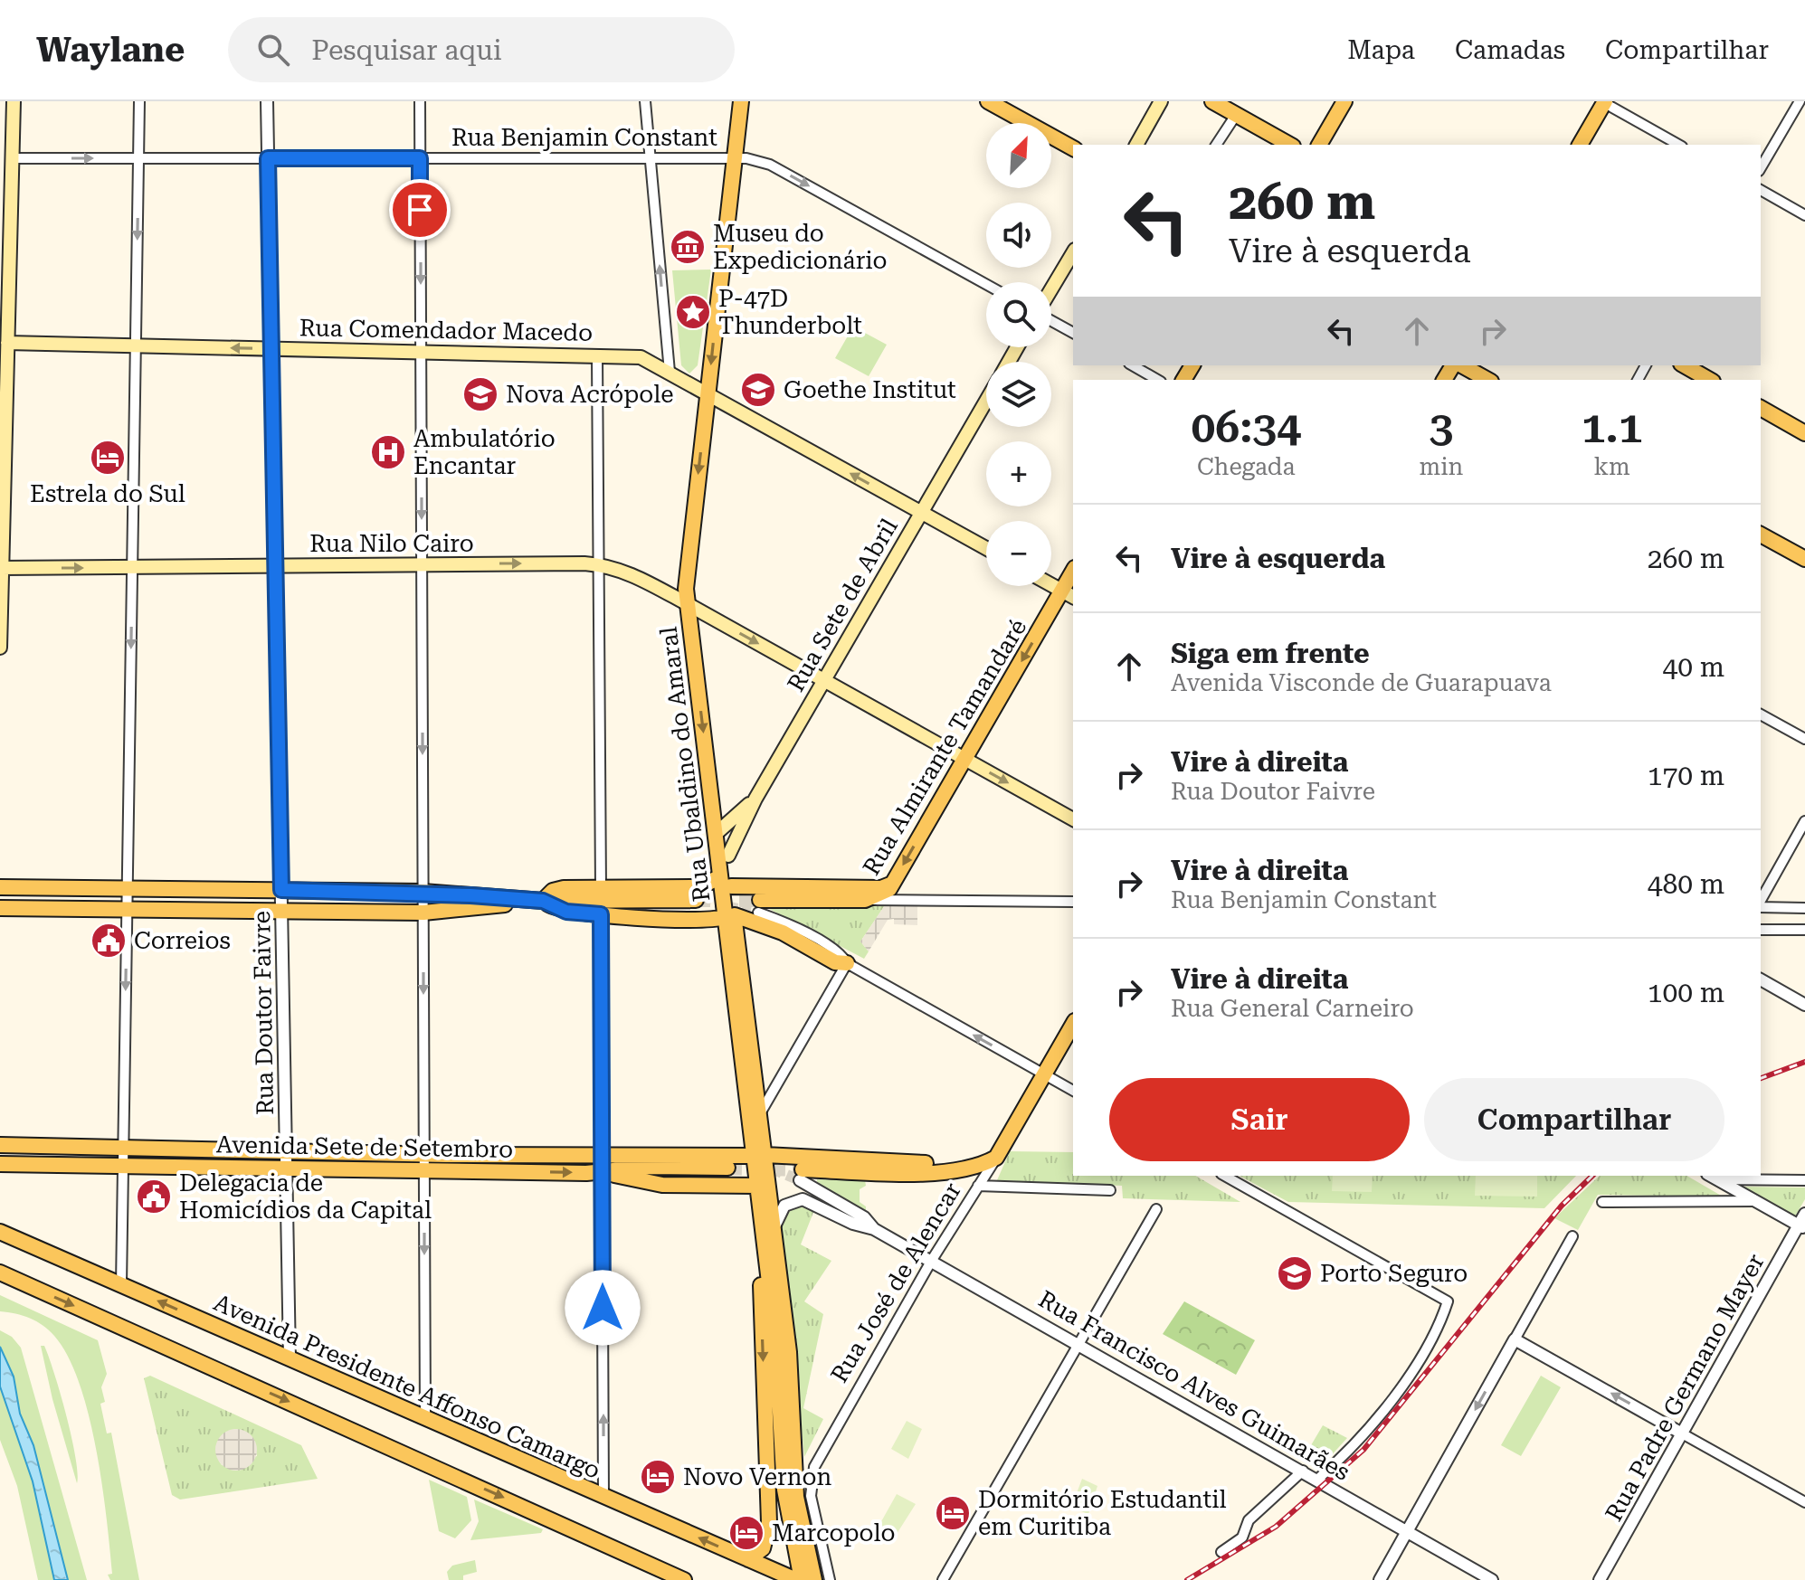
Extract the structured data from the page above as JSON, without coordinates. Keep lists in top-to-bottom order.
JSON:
{
  "streets": {
    "main road": [
      "Rua Comendador Macedo",
      "Rua Nilo Cairo",
      "Rua Sete de Abril",
      "Rua Almirante Tamandaré",
      "Rua Ubaldino do Amaral",
      "Avenida Sete de Setembro",
      "Rua José de Alencar",
      "Avenida Presidente Affonso Camargo"
    ],
    "street": [
      "Rua Benjamin Constant",
      "Rua Doutor Faivre",
      "Rua Francisco Alves Guimarães",
      "Rua Padre Germano Mayer"
    ]
  },
  "crossings": [
    ["Rua Benjamin Constant", "Rua Ubaldino do Amaral"],
    ["Rua Benjamin Constant", "Rua Doutor Faivre"],
    ["Rua Comendador Macedo", "Rua Sete de Abril"],
    ["Rua Comendador Macedo", "Rua Ubaldino do Amaral"],
    ["Rua Comendador Macedo", "Rua Doutor Faivre"],
    ["Rua Nilo Cairo", "Rua Sete de Abril"],
    ["Rua Nilo Cairo", "Rua Almirante Tamandaré"],
    ["Rua Nilo Cairo", "Rua Ubaldino do Amaral"],
    ["Rua Nilo Cairo", "Rua Doutor Faivre"],
    ["Rua Sete de Abril", "Rua Ubaldino do Amaral"],
    ["Rua Ubaldino do Amaral", "Rua Francisco Alves Guimarães"],
    ["Rua Doutor Faivre", "Avenida Sete de Setembro"],
    ["Rua Doutor Faivre", "Avenida Presidente Affonso Camargo"],
    ["Rua José de Alencar", "Rua Francisco Alves Guimarães"]
  ],
  "one_way": [
    "Rua Benjamin Constant",
    "Rua Comendador Macedo",
    "Rua Nilo Cairo",
    "Rua Almirante Tamandaré",
    "Rua Ubaldino do Amaral"
  ],
  "places": {
    "museum": ["Museu do Expedicionário"],
    "place": ["P-47D Thunderbolt"],
    "school or university": ["Goethe Institut", "Nova Acrópole", "Porto Seguro"],
    "hospital": ["Ambulatório Encantar"],
    "hotel": [
      "Estrela do Sul",
      "Novo Vernon",
      "Dormitório Estudantil em Curitiba",
      "Marcopolo"
    ],
    "public building": ["Correios", "Delegacia de Homicídios da Capital"]
  },
  "north": "top right",
  "page": {
    "header": "Waylane",
    "search": "Pesquisar aqui",
    "nav": ["Mapa", "Camadas", "Compartilhar"],
    "map_buttons": ["+", "−"],
    "turn": ["260 m", "Vire à esquerda"],
    "eta": [
      "06:34",
      "Chegada",
      "3",
      "min",
      "1.1",
      "km"
    ],
    "list": [
      {
        "name": "Vire à esquerda",
        "value": "260 m"
      },
      {
        "name": "Siga em frente",
        "note": "Avenida Visconde de Guarapuava",
        "value": "40 m"
      },
      {
        "name": "Vire à direita",
        "note": "Rua Doutor Faivre",
        "value": "170 m"
      },
      {
        "name": "Vire à direita",
        "note": "Rua Benjamin Constant",
        "value": "480 m"
      },
      {
        "name": "Vire à direita",
        "note": "Rua General Carneiro",
        "value": "100 m"
      }
    ],
    "buttons": ["Sair", "Compartilhar"]
  }
}
